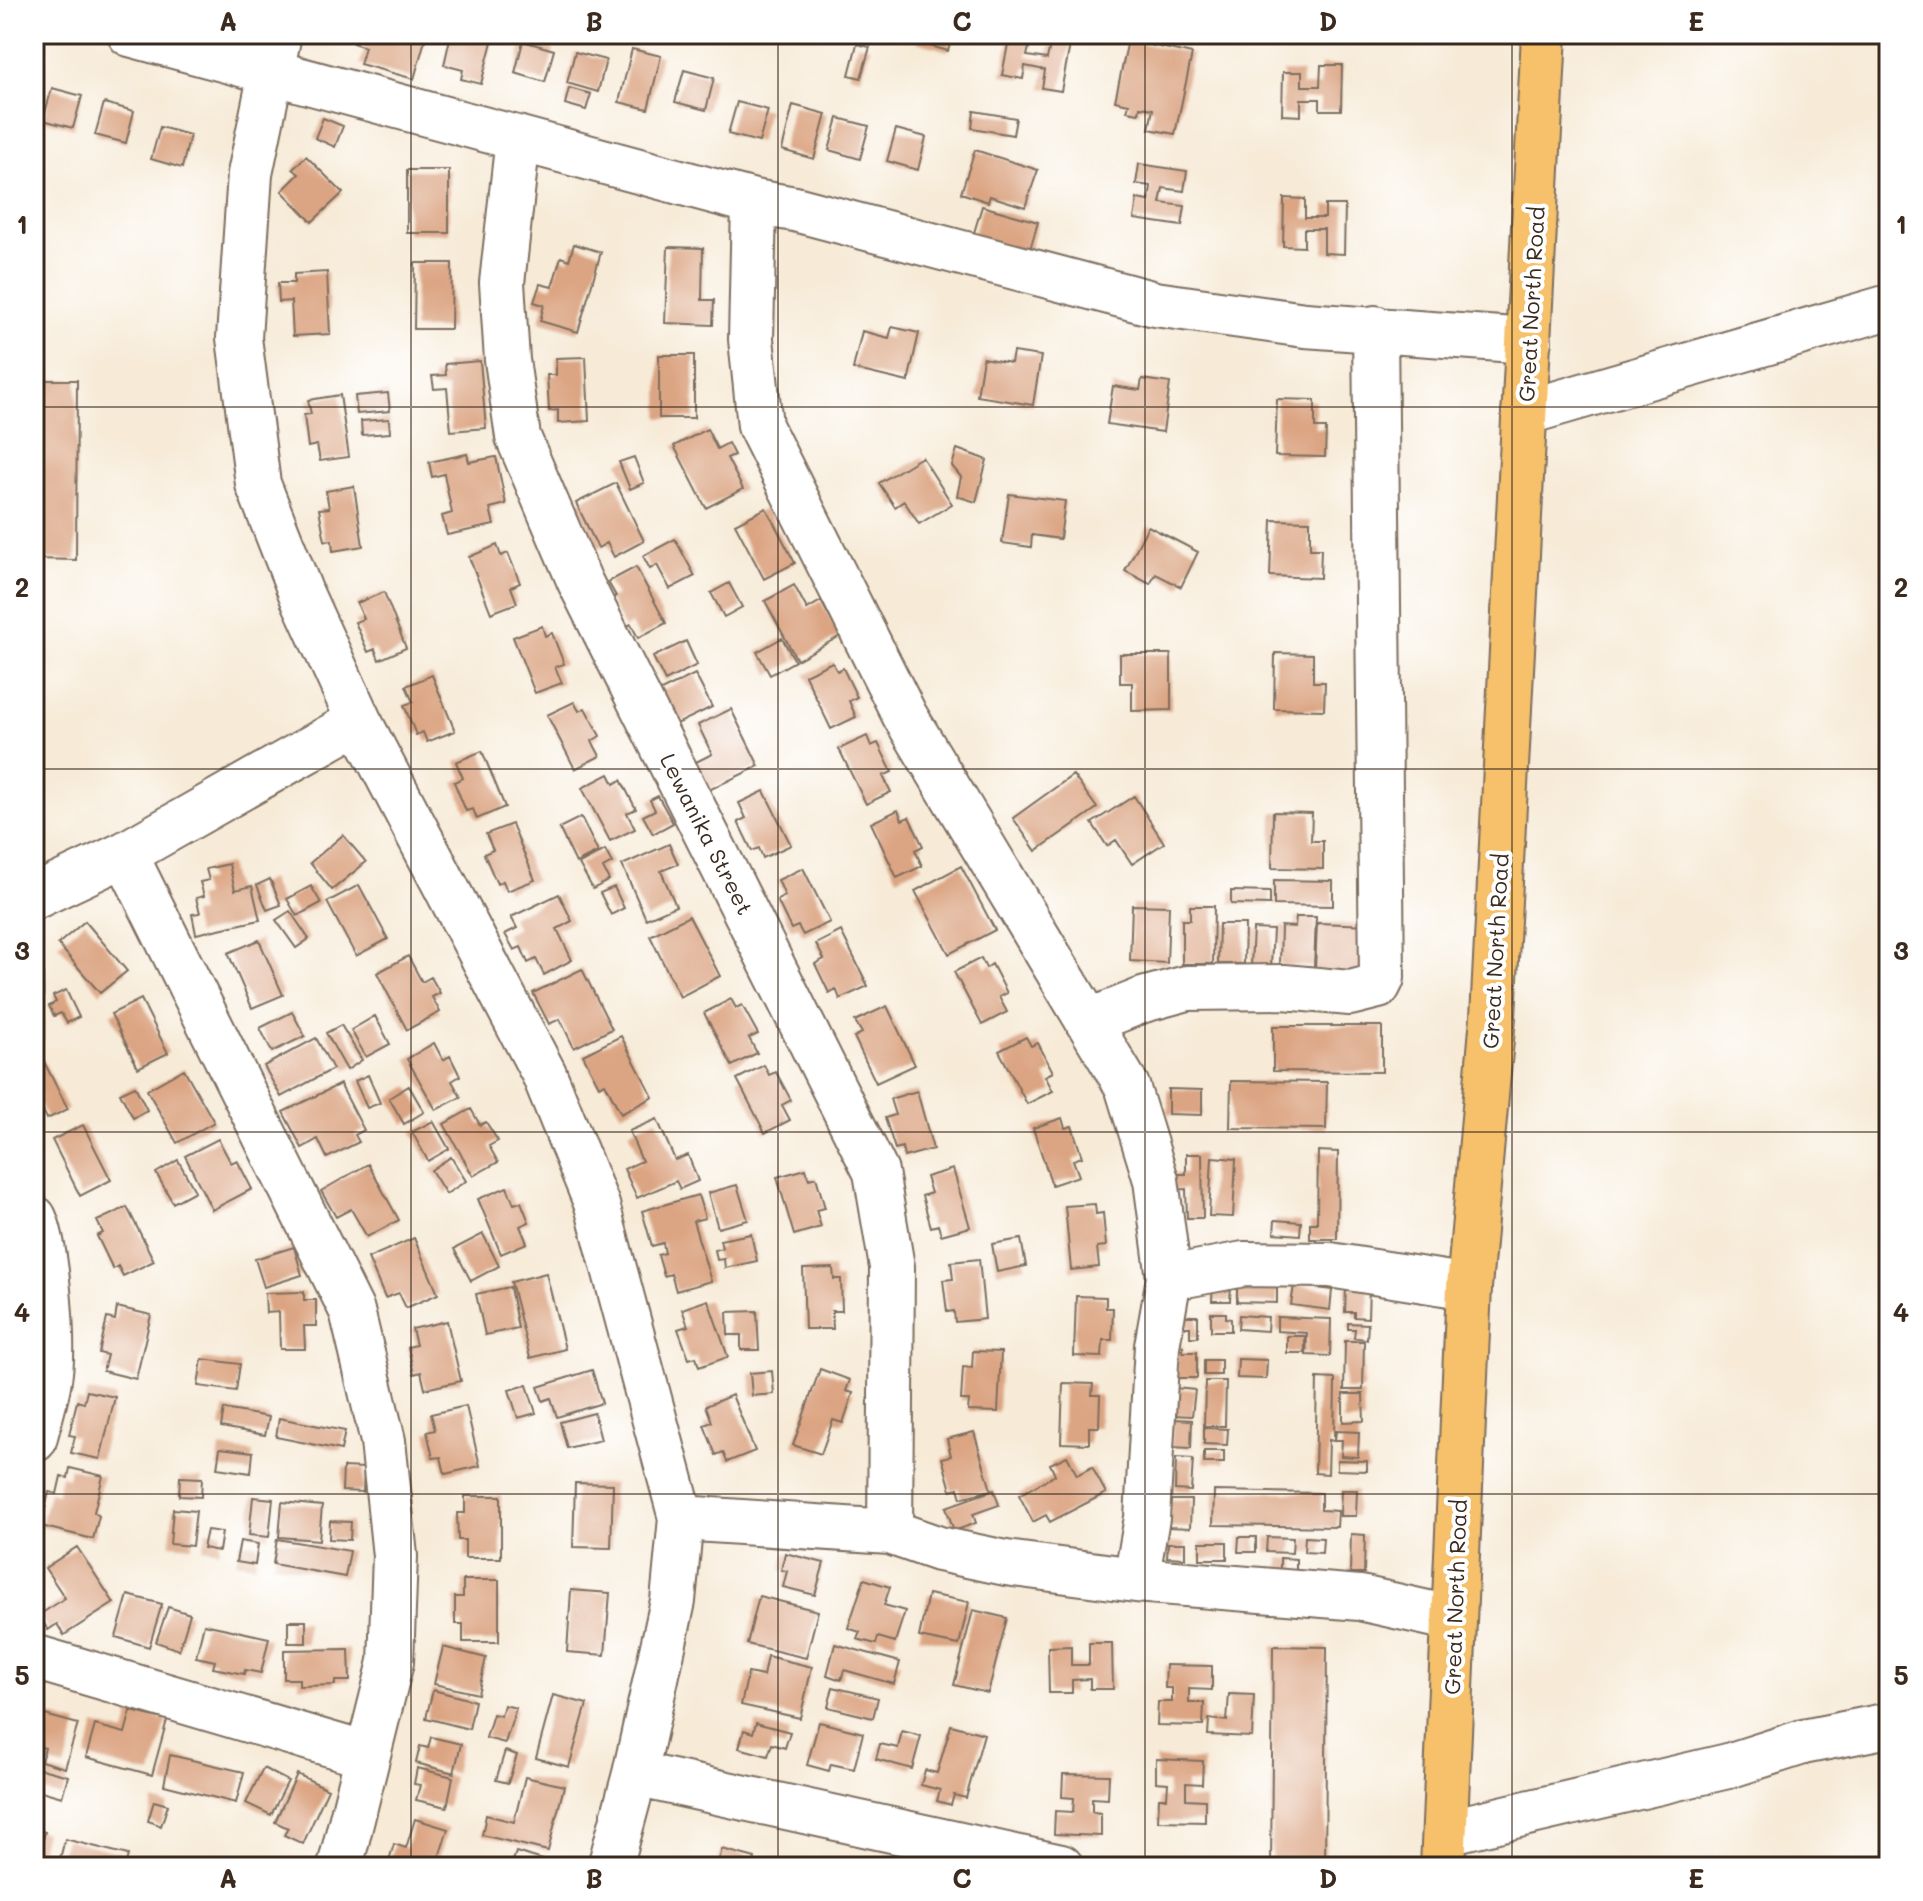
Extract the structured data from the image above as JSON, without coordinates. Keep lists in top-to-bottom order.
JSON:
{
  "streets": {
    "highway": ["Great North Road"],
    "street": ["Lewanika Street"]
  },
  "grid": {
    "columns": [
      "A",
      "B",
      "C",
      "D",
      "E"
    ],
    "rows": [
      "1",
      "2",
      "3",
      "4",
      "5"
    ]
  }
}
